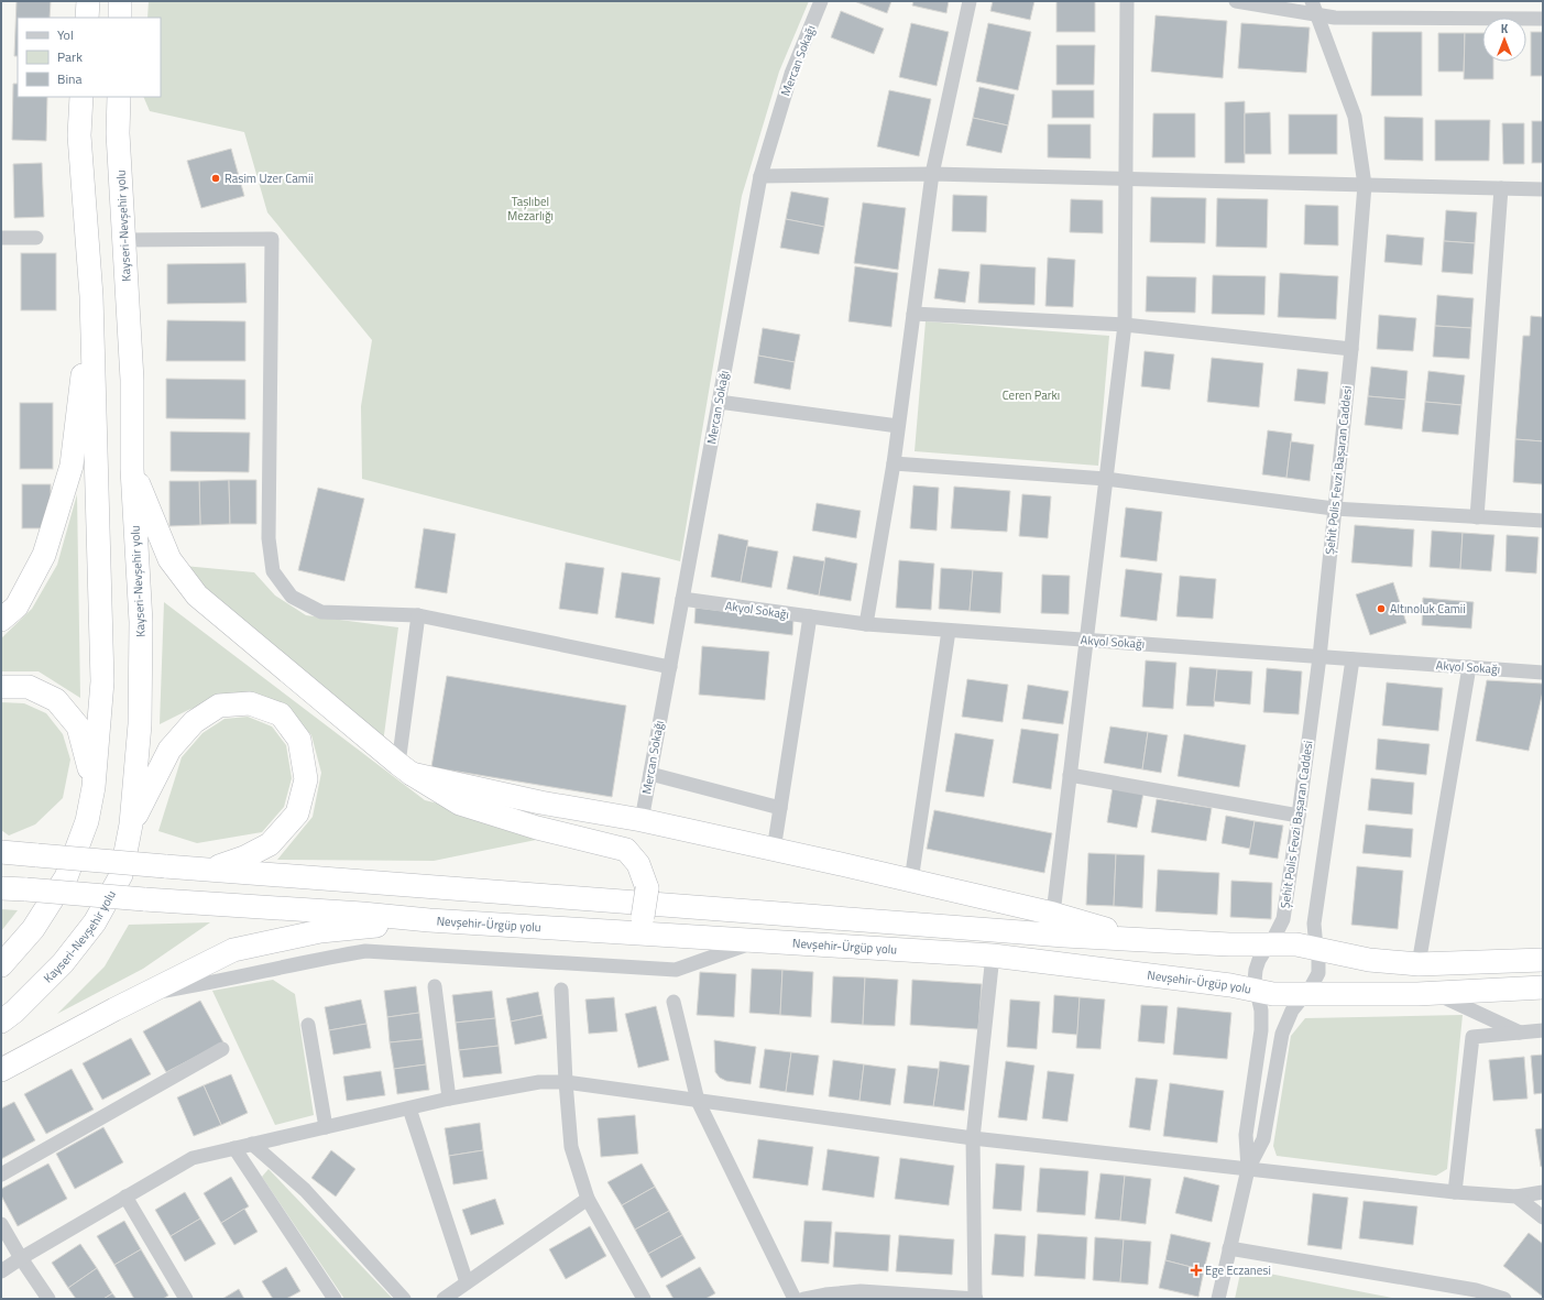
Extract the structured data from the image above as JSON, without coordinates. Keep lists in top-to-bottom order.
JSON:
{
  "streets": {
    "highway": ["Kayseri-Nevşehir yolu", "Nevşehir-Ürgüp yolu"],
    "street": ["Mercan Sokağı", "Şehit Polis Fevzi Başaran Caddesi", "Akyol Sokağı"]
  },
  "crossings": [
    ["Mercan Sokağı", "Akyol Sokağı"],
    ["Şehit Polis Fevzi Başaran Caddesi", "Akyol Sokağı"],
    ["Şehit Polis Fevzi Başaran Caddesi", "Nevşehir-Ürgüp yolu"]
  ],
  "parks": ["Taşlıbel Mezarlığı", "Ceren Parkı"],
  "places": {
    "other": ["Rasim Uzer Camii", "Altınoluk Camii"],
    "health": ["Ege Eczanesi"]
  },
  "legend": ["Yol", "Park", "Bina"],
  "north": "top"
}
